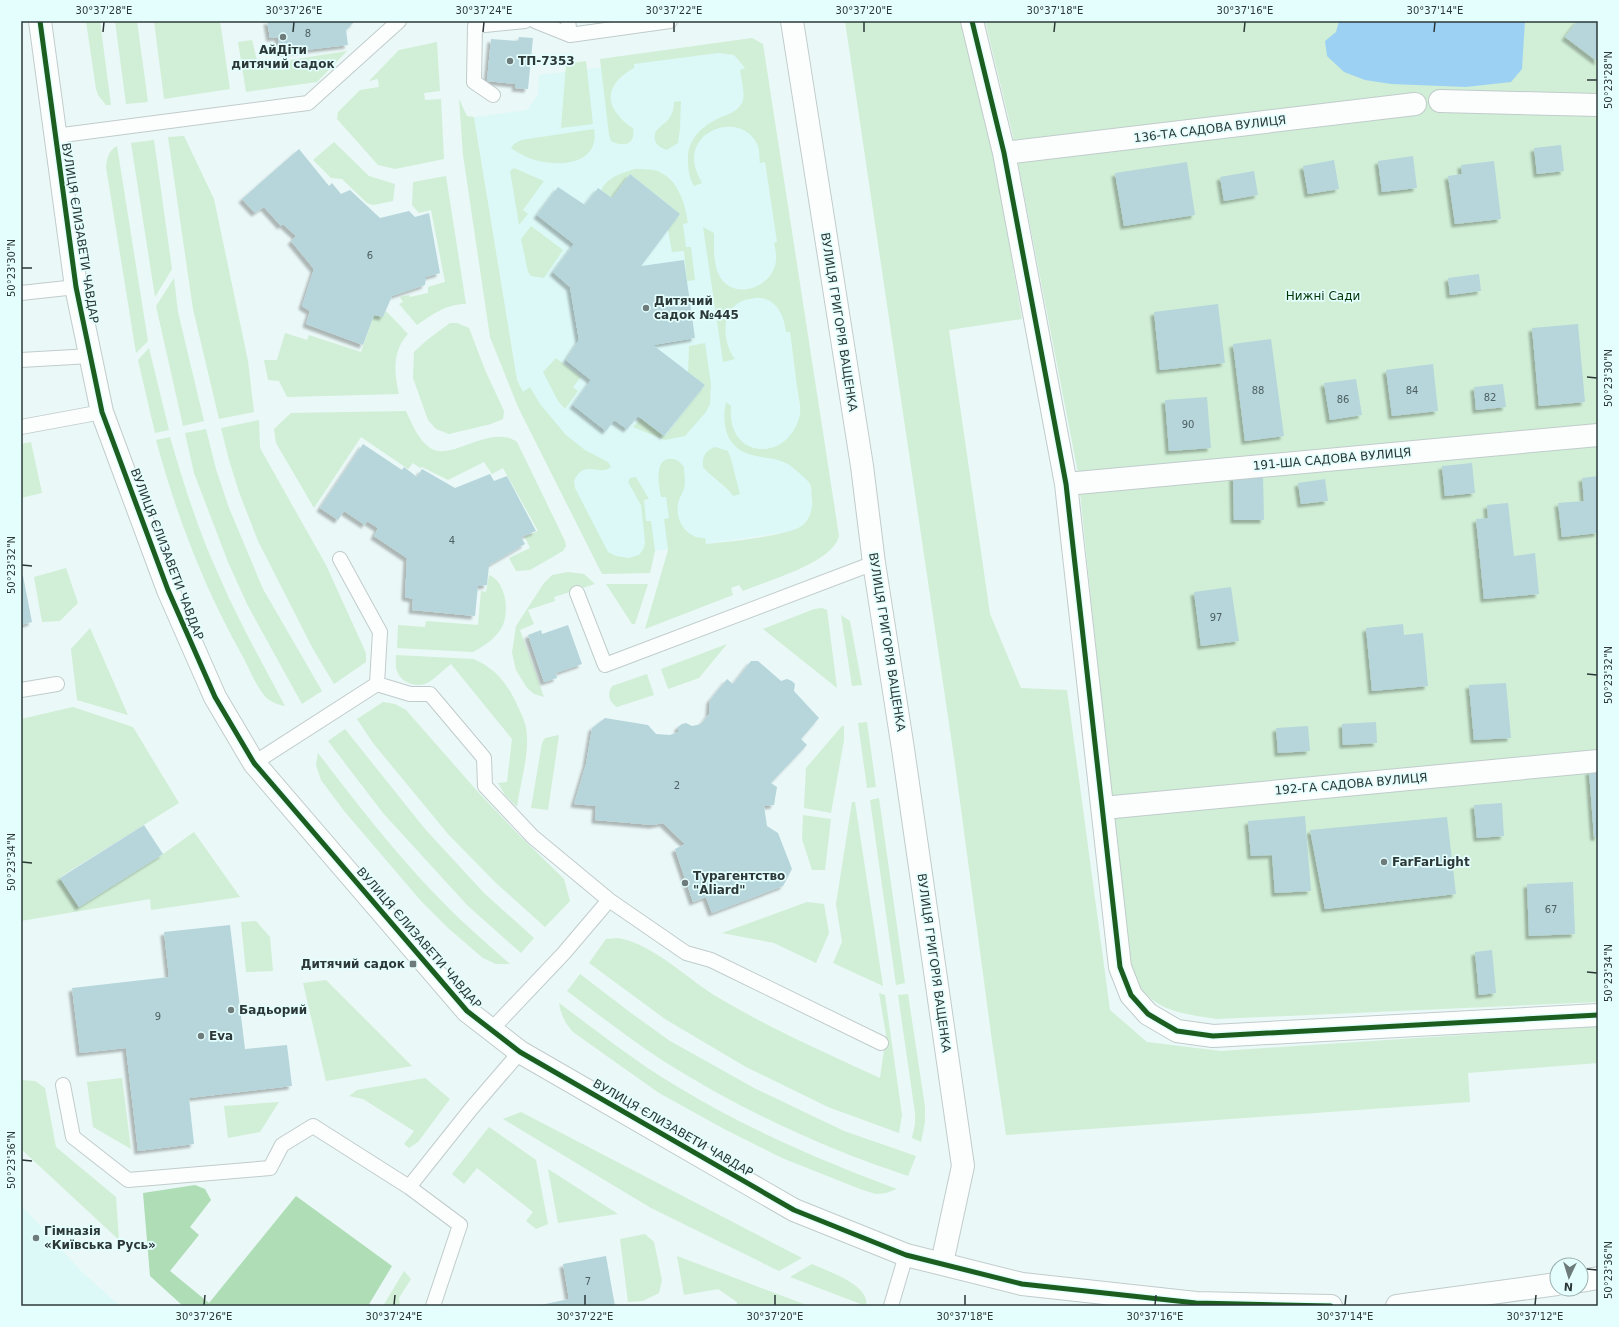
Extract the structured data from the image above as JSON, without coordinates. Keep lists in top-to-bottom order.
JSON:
{
  "streets": {
    "street": [
      "136-ТА САДОВА ВУЛИЦЯ",
      "ВУЛИЦЯ ЄЛИЗАВЕТИ ЧАВДАР",
      "ВУЛИЦЯ ГРИГОРІЯ ВАЩЕНКА",
      "191-ША САДОВА ВУЛИЦЯ",
      "192-ГА САДОВА ВУЛИЦЯ"
    ]
  },
  "crossings": [
    ["ВУЛИЦЯ ЄЛИЗАВЕТИ ЧАВДАР", "ВУЛИЦЯ ГРИГОРІЯ ВАЩЕНКА"]
  ],
  "parks": ["Нижні Сади"],
  "places": {
    "other": [
      "АйДіти дитячий садок",
      "ТП-7353",
      "Дитячий садок №445",
      "FarFarLight",
      "Турагентство \"Aliard\"",
      "Бадьорий",
      "Eva",
      "Гімназія «Київська Русь»"
    ],
    "transit": ["Дитячий садок"]
  },
  "house_numbers": [
    "8",
    "6",
    "88",
    "84",
    "82",
    "86",
    "90",
    "4",
    "97",
    "2",
    "67",
    "9",
    "7"
  ],
  "north": "bottom",
  "coordinates": [
    "30°37'28\"E",
    "30°37'26\"E",
    "30°37'24\"E",
    "30°37'22\"E",
    "30°37'20\"E",
    "30°37'18\"E",
    "30°37'16\"E",
    "30°37'14\"E",
    "50°23'28\"N",
    "50°23'30\"N",
    "50°23'32\"N",
    "50°23'34\"N",
    "50°23'36\"N",
    "30°37'12\"E"
  ]
}
